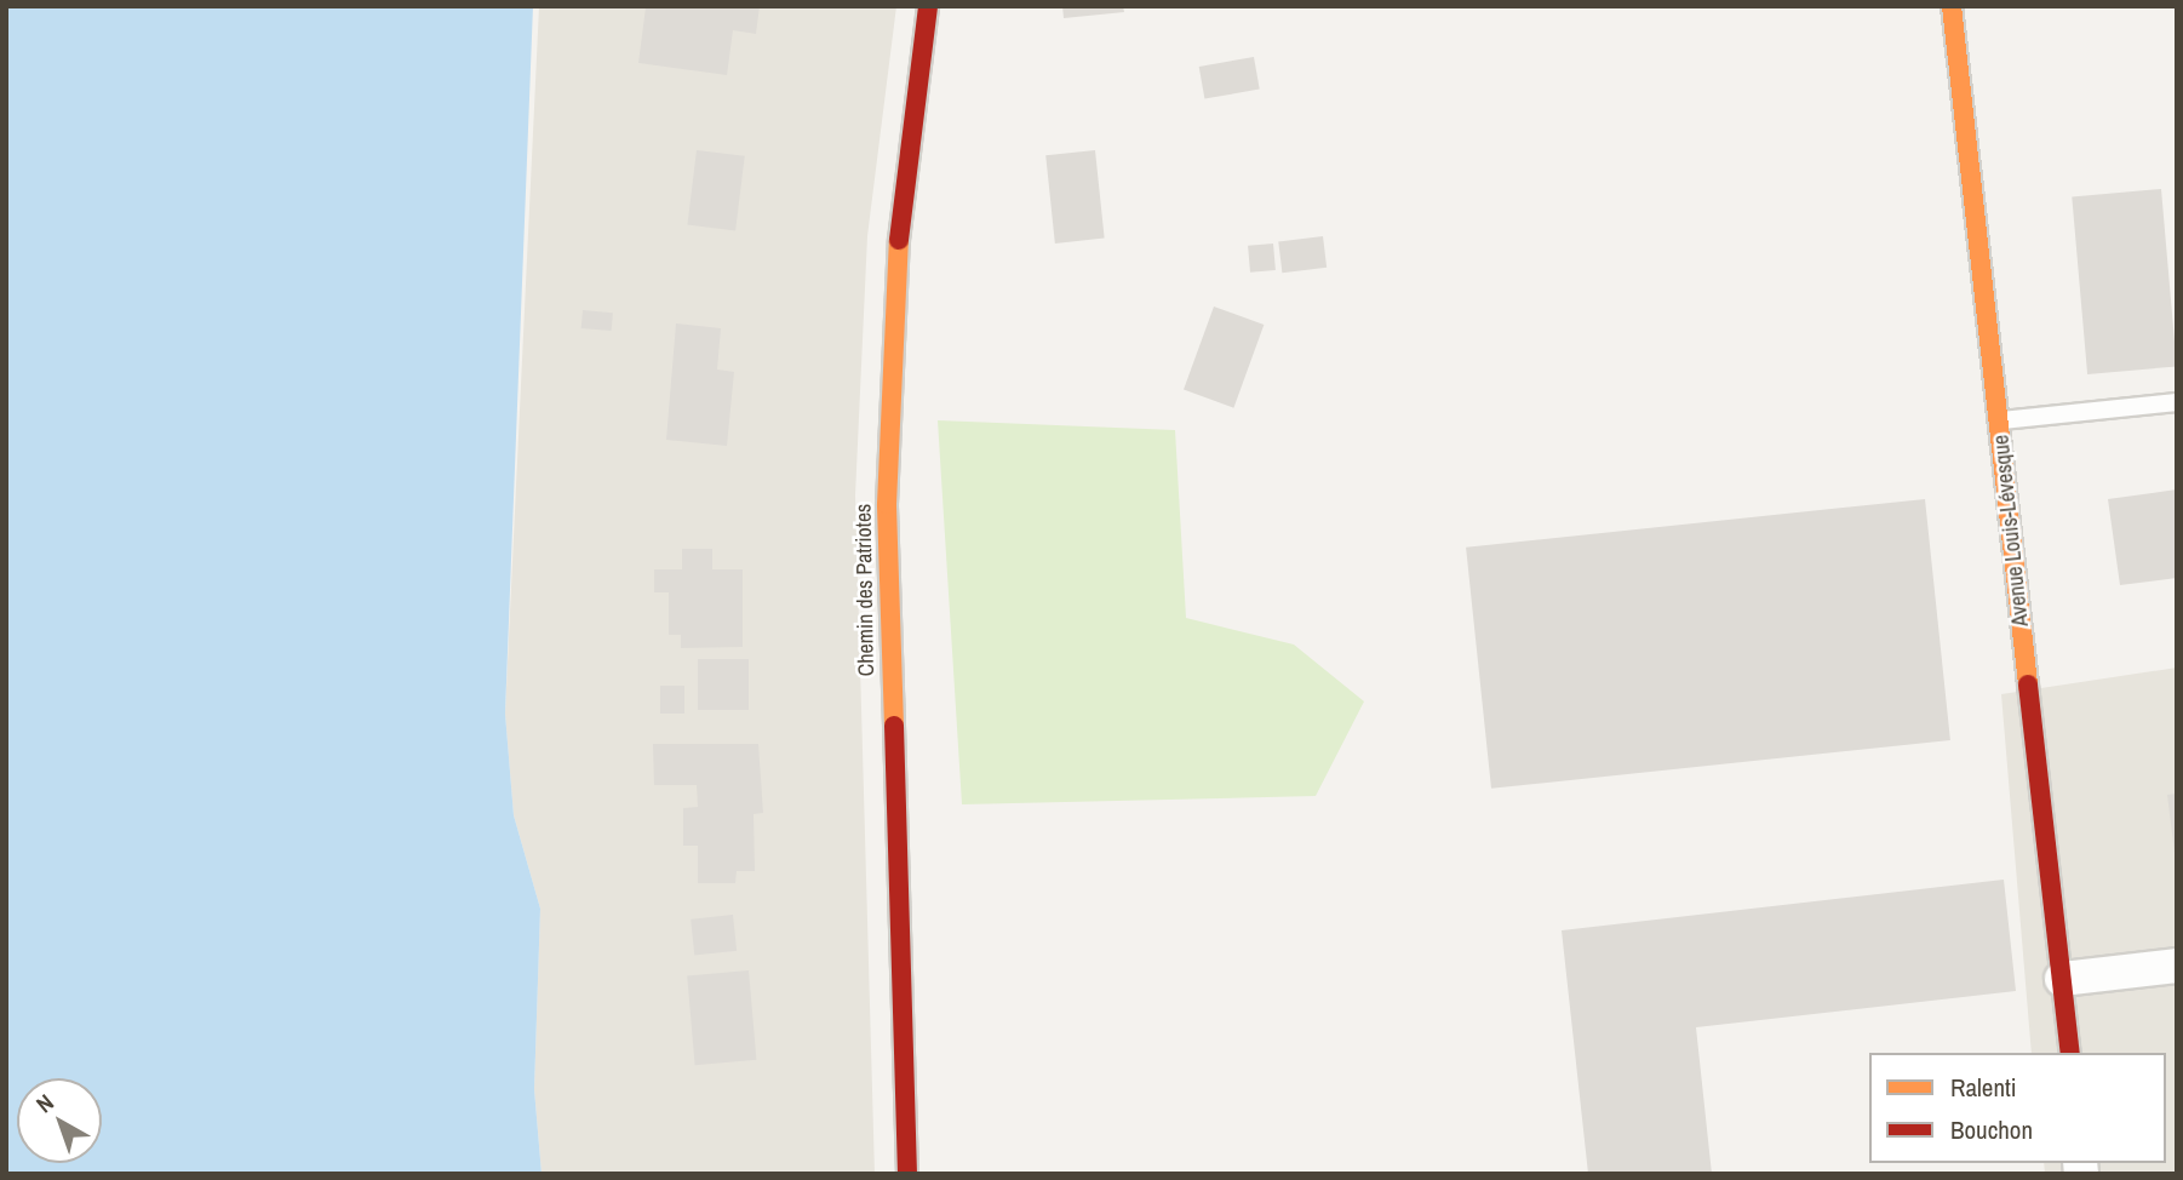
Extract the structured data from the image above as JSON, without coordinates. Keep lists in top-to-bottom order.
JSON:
{
  "streets": {
    "main road": ["Avenue Louis-Lévesque", "Chemin des Patriotes"]
  },
  "legend": ["Ralenti", "Bouchon"],
  "north": "top left"
}
